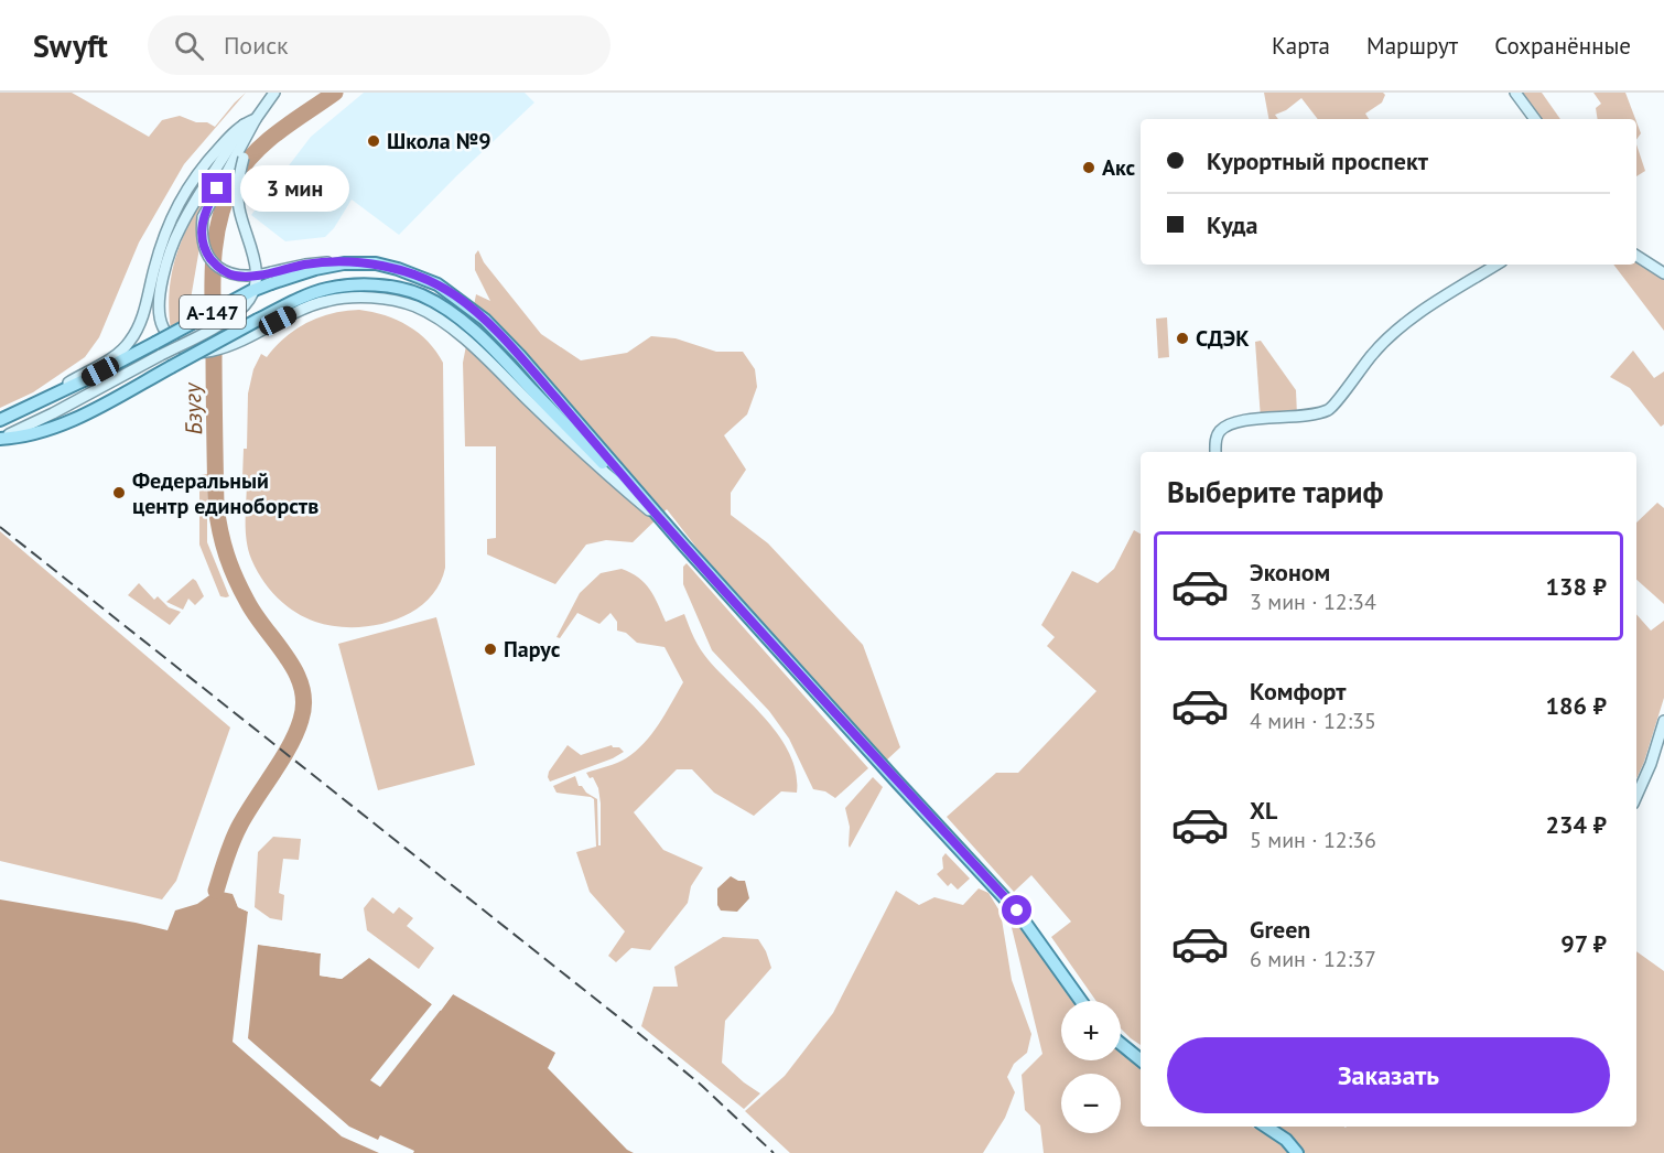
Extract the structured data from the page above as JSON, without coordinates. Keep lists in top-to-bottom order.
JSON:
{
  "streets": {
    "main road": ["А-147"]
  },
  "water": ["Бзугу"],
  "places": [
    "Школа №9",
    "Акс",
    "СДЭК",
    "Федеральный центр единоборств",
    "Парус"
  ],
  "page": {
    "header": "Swyft",
    "search": "Поиск",
    "nav": ["Карта", "Маршрут", "Сохранённые"],
    "banner": ["Курортный проспект", "Куда"],
    "bubble": "3 мин",
    "heading": "Выберите тариф",
    "list": [
      {
        "name": "Эконом",
        "note": "3 мин · 12:34",
        "value": "138 ₽"
      },
      {
        "name": "Комфорт",
        "note": "4 мин · 12:35",
        "value": "186 ₽"
      },
      {
        "name": "XL",
        "note": "5 мин · 12:36",
        "value": "234 ₽"
      },
      {
        "name": "Green",
        "note": "6 мин · 12:37",
        "value": "97 ₽"
      }
    ],
    "map_buttons": ["+", "−"],
    "buttons": "Заказать"
  }
}
